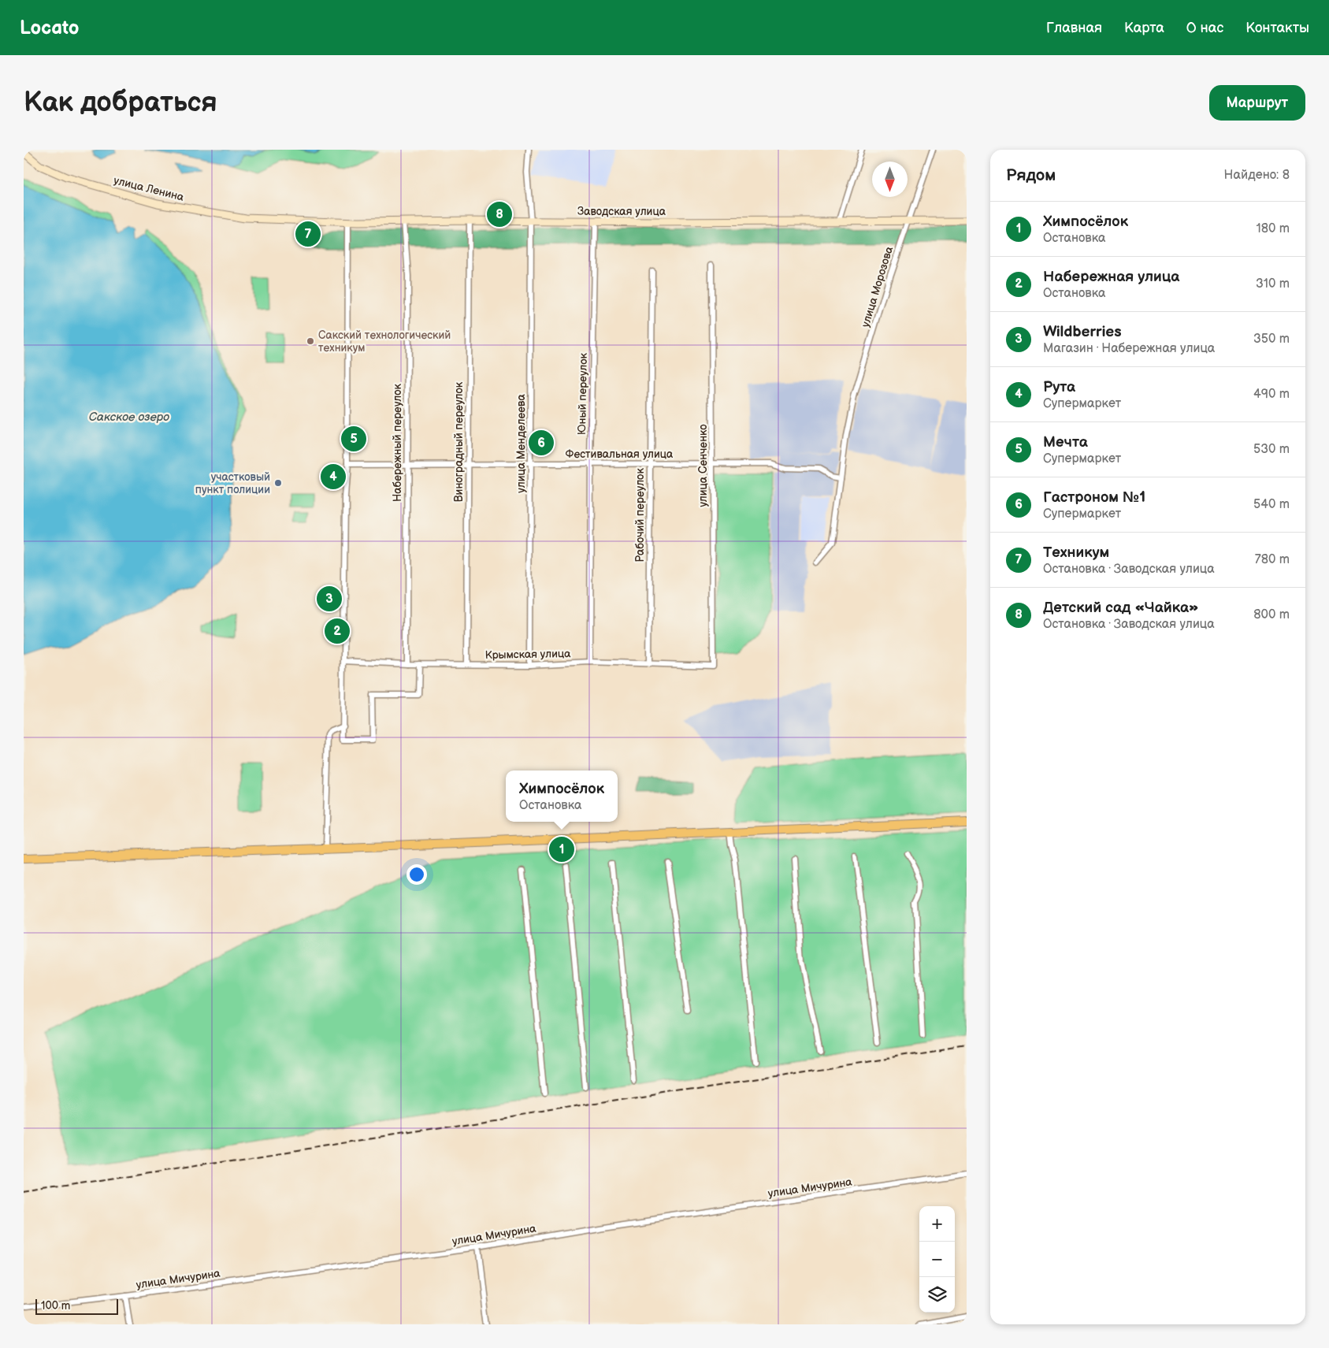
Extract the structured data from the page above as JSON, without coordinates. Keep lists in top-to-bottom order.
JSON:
{
  "streets": {
    "street": [
      "улица Ленина",
      "Заводская улица",
      "улица Морозова",
      "Юный переулок",
      "Виноградный переулок",
      "Набережный переулок",
      "улица Менделеева",
      "Фестивальная улица",
      "улица Сенченко",
      "Рабочий переулок",
      "Крымская улица",
      "улица Мичурина"
    ]
  },
  "crossings": [
    ["улица Ленина", "Заводская улица"],
    ["Заводская улица", "улица Морозова"],
    ["Заводская улица", "Юный переулок"],
    ["Заводская улица", "Виноградный переулок"],
    ["Заводская улица", "Набережный переулок"],
    ["Заводская улица", "улица Менделеева"],
    ["улица Морозова", "Фестивальная улица"],
    ["Юный переулок", "Фестивальная улица"],
    ["Юный переулок", "Крымская улица"],
    ["Виноградный переулок", "Фестивальная улица"],
    ["Виноградный переулок", "Крымская улица"],
    ["Набережный переулок", "Фестивальная улица"],
    ["Набережный переулок", "Крымская улица"],
    ["улица Менделеева", "Фестивальная улица"],
    ["улица Менделеева", "Крымская улица"],
    ["Фестивальная улица", "улица Сенченко"],
    ["Фестивальная улица", "Рабочий переулок"],
    ["улица Сенченко", "Крымская улица"],
    ["Рабочий переулок", "Крымская улица"]
  ],
  "water": ["Сакское озеро"],
  "places": ["Сакский технологический техникум", "участковый пункт полиции"],
  "scale_bar": "100 m",
  "north": "bottom",
  "page": {
    "header": "Locato",
    "nav": [
      "Главная",
      "Карта",
      "О нас",
      "Контакты"
    ],
    "buttons": "Маршрут",
    "title": "Как добраться",
    "heading": ["Рядом", "Найдено: 8"],
    "pins": [
      "8",
      "7",
      "5",
      "6",
      "4",
      "3",
      "2",
      "1"
    ],
    "list": [
      {
        "mark": "1",
        "name": "Химпосёлок",
        "note": "Остановка",
        "value": "180 m"
      },
      {
        "mark": "2",
        "name": "Набережная улица",
        "note": "Остановка",
        "value": "310 m"
      },
      {
        "mark": "3",
        "name": "Wildberries",
        "note": "Магазин · Набережная улица",
        "value": "350 m"
      },
      {
        "mark": "4",
        "name": "Рута",
        "note": "Супермаркет",
        "value": "490 m"
      },
      {
        "mark": "5",
        "name": "Мечта",
        "note": "Супермаркет",
        "value": "530 m"
      },
      {
        "mark": "6",
        "name": "Гастроном №1",
        "note": "Супермаркет",
        "value": "540 m"
      },
      {
        "mark": "7",
        "name": "Техникум",
        "note": "Остановка · Заводская улица",
        "value": "780 m"
      },
      {
        "mark": "8",
        "name": "Детский сад «Чайка»",
        "note": "Остановка · Заводская улица",
        "value": "800 m"
      }
    ],
    "popup": ["Химпосёлок", "Остановка"],
    "map_buttons": ["+", "−"],
    "scale": "100 m"
  }
}
